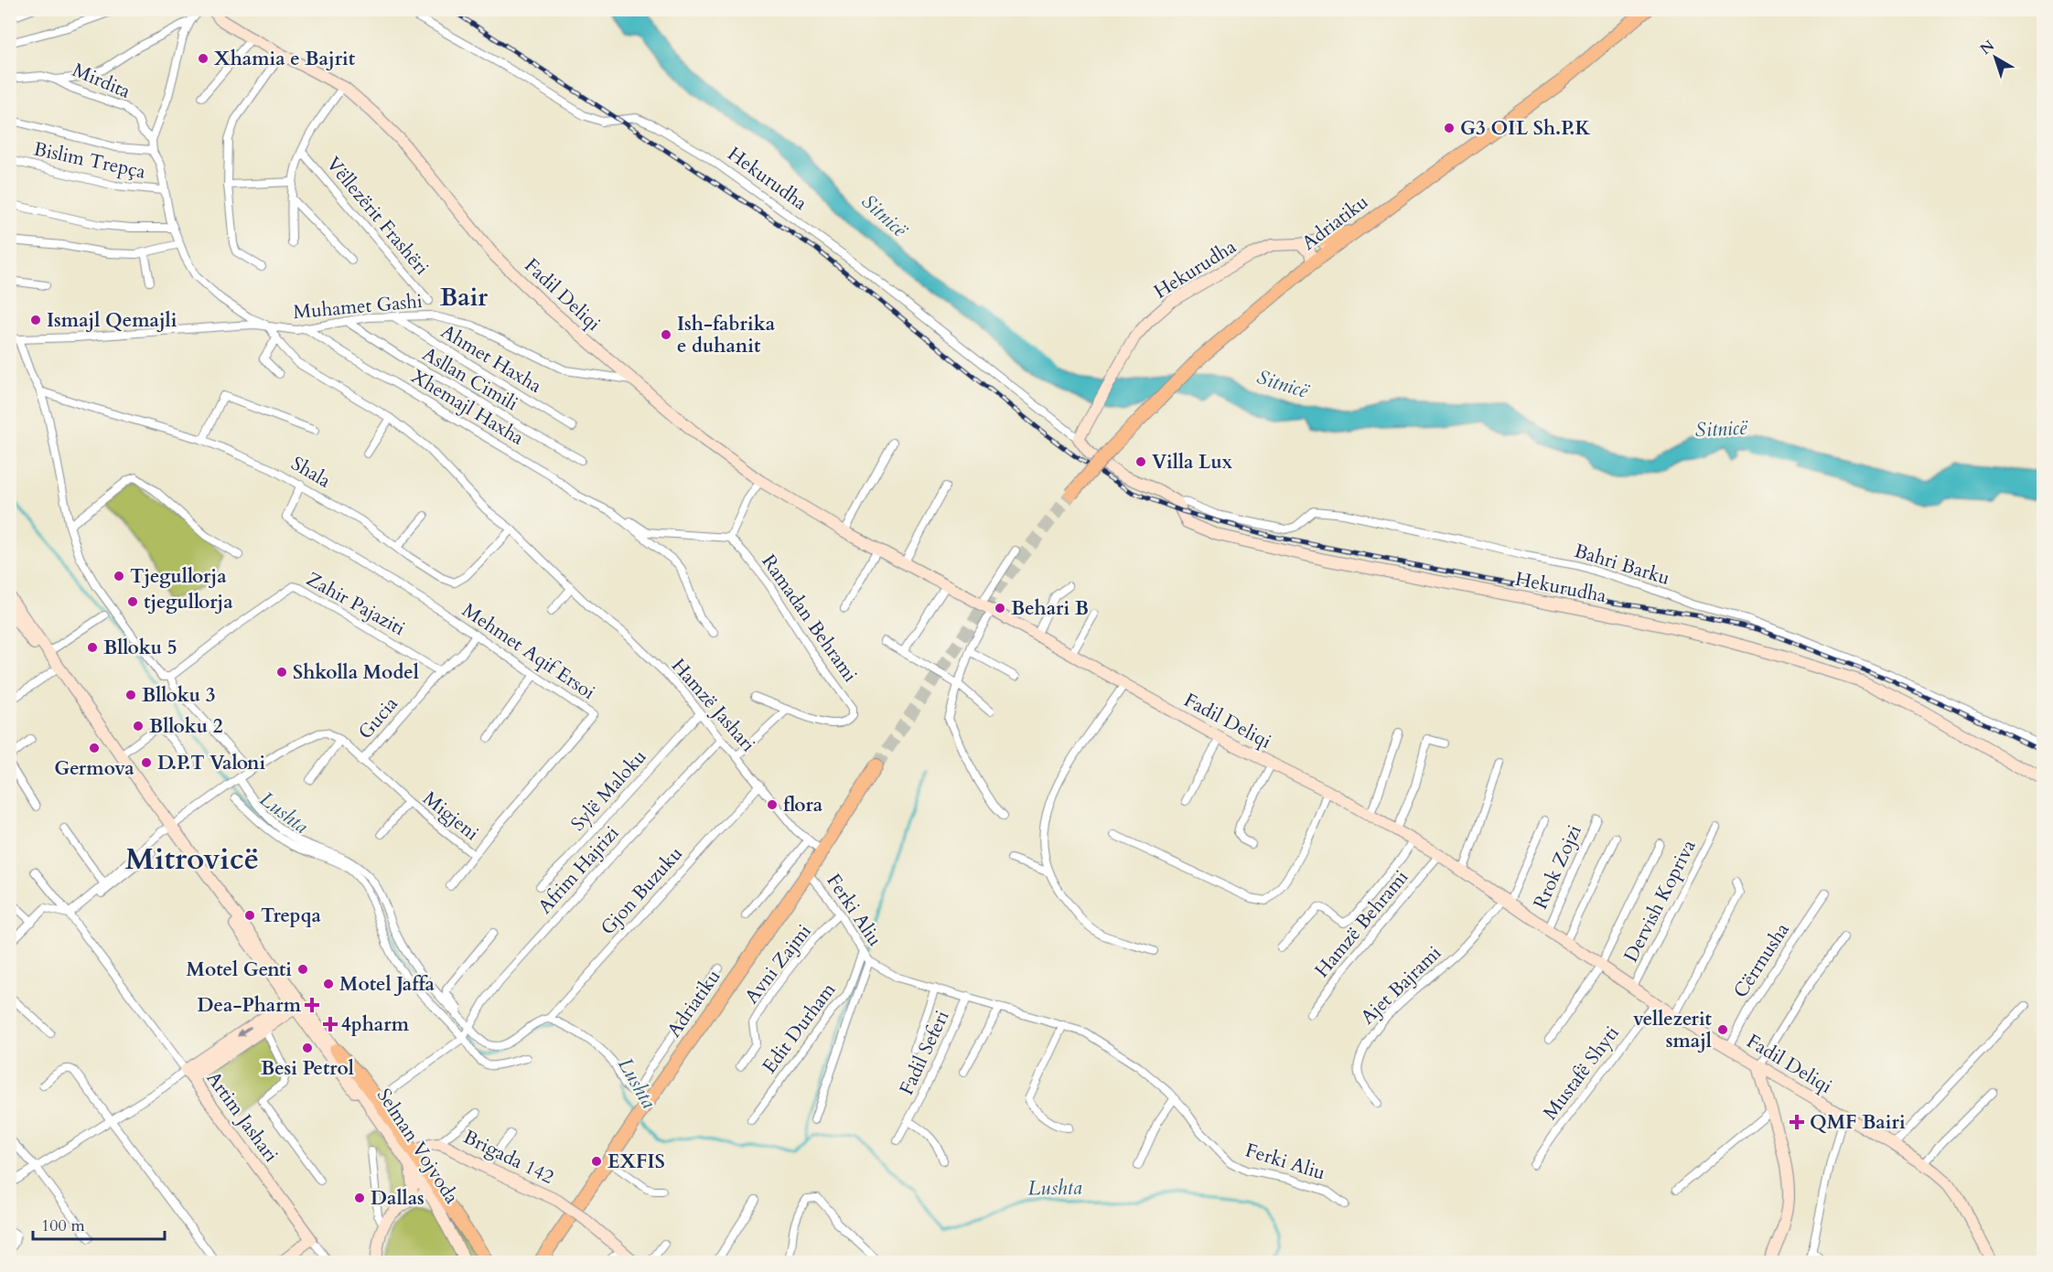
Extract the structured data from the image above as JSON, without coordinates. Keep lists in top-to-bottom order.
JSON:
{
  "streets": {
    "main road": ["Adriatiku"],
    "street": [
      "Mirdita",
      "Bislim Trepça",
      "Hekurudha",
      "Vëllezërit Frashëri",
      "Fadil Deliqi",
      "Muhamet Gashi",
      "Ahmet Haxha",
      "Asllan Cimili",
      "Xhemajl Haxha",
      "Shala",
      "Bahri Barku",
      "Zahir Pajaziti",
      "Ramadan Behrami",
      "Mehmet Aqif Ersoi",
      "Hamzë Jashari",
      "Gucia",
      "Sylë Maloku",
      "Migjeni",
      "Rrok Zojzi",
      "Afrim Hajrizi",
      "Gjon Buzuku",
      "Dervish Kopriva",
      "Ferki Aliu",
      "Hamzë Behrami",
      "Cërrnusha",
      "Avni Zajmi",
      "Ajet Bajrami",
      "Edit Durham",
      "Fadil Seferi",
      "Mustafë Shyti",
      "Artim Jashari",
      "Selman Vojvoda",
      "Brigada 142"
    ]
  },
  "crossings": [
    ["Hekurudha", "Bahri Barku"],
    ["Vëllezërit Frashëri", "Fadil Deliqi"],
    ["Adriatiku", "Hamzë Jashari"],
    ["Adriatiku", "Ferki Aliu"],
    ["Fadil Deliqi", "Muhamet Gashi"],
    ["Fadil Deliqi", "Rrok Zojzi"],
    ["Fadil Deliqi", "Dervish Kopriva"],
    ["Fadil Deliqi", "Hamzë Behrami"],
    ["Fadil Deliqi", "Cërrnusha"],
    ["Fadil Deliqi", "Ajet Bajrami"],
    ["Fadil Deliqi", "Mustafë Shyti"],
    ["Muhamet Gashi", "Ahmet Haxha"],
    ["Muhamet Gashi", "Asllan Cimili"],
    ["Muhamet Gashi", "Xhemajl Haxha"],
    ["Muhamet Gashi", "Hamzë Jashari"],
    ["Xhemajl Haxha", "Ramadan Behrami"],
    ["Shala", "Mehmet Aqif Ersoi"],
    ["Shala", "Hamzë Jashari"],
    ["Zahir Pajaziti", "Gucia"],
    ["Mehmet Aqif Ersoi", "Gucia"],
    ["Mehmet Aqif Ersoi", "Migjeni"],
    ["Hamzë Jashari", "Sylë Maloku"],
    ["Hamzë Jashari", "Afrim Hajrizi"],
    ["Hamzë Jashari", "Gjon Buzuku"],
    ["Gucia", "Migjeni"],
    ["Afrim Hajrizi", "Selman Vojvoda"],
    ["Ferki Aliu", "Avni Zajmi"],
    ["Ferki Aliu", "Edit Durham"],
    ["Ferki Aliu", "Fadil Seferi"],
    ["Artim Jashari", "Selman Vojvoda"]
  ],
  "districts": ["Bair", "Mitrovicë"],
  "water": ["Sitnicë", "Lushta"],
  "places": {
    "other": [
      "Xhamia e Bajrit",
      "G3 OIL Sh.P.K",
      "Ismajl Qemajli",
      "Ish-fabrika e duhanit",
      "Villa Lux",
      "Tjegullorja",
      "tjegullorja",
      "Behari B",
      "Blloku 5",
      "Shkolla Model",
      "Blloku 3",
      "Blloku 2",
      "Germova",
      "D.P.T Valoni",
      "flora",
      "Trepqa",
      "Motel Genti",
      "Motel Jaffa",
      "vellezerit smajl",
      "Besi Petrol",
      "EXFIS",
      "Dallas"
    ],
    "health": ["Dea-Pharm", "4pharm", "QMF Bairi"]
  },
  "scale_bar": "100 m",
  "north": "top left"
}
